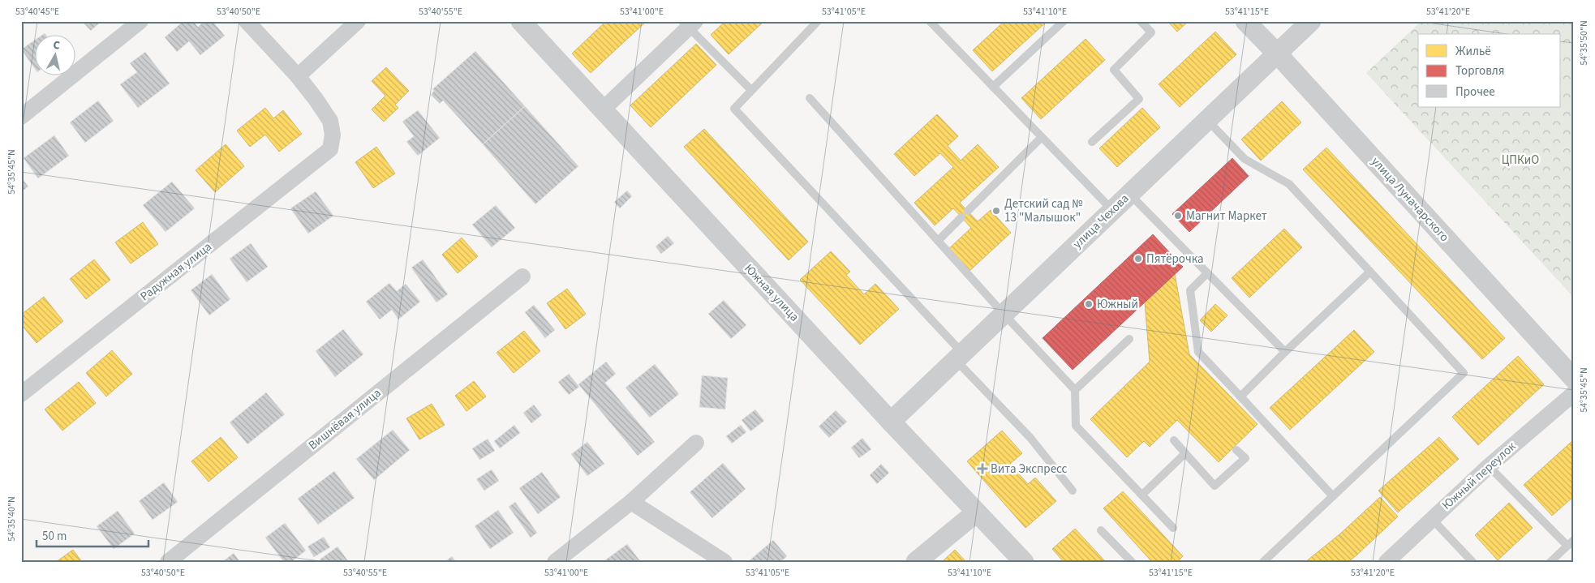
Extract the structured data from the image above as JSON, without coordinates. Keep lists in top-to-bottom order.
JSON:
{
  "streets": {
    "street": [
      "улица Луначарского",
      "улица Чехова",
      "Радужная улица",
      "Южная улица",
      "Вишнёвая улица",
      "Южный переулок"
    ]
  },
  "crossings": [
    ["улица Луначарского", "улица Чехова"],
    ["улица Чехова", "Южная улица"]
  ],
  "parks": ["ЦПКиО"],
  "places": {
    "other": [
      "Детский сад № 13 \"Малышок\"",
      "Магнит Маркет",
      "Пятёрочка",
      "Южный"
    ],
    "health": ["Вита Экспресс"]
  },
  "legend": ["Жильё", "Торговля", "Прочее"],
  "scale_bar": "50 m",
  "north": "top",
  "coordinates": [
    "53°40'45\"E",
    "53°40'50\"E",
    "53°40'55\"E",
    "53°41'00\"E",
    "53°41'05\"E",
    "53°41'10\"E",
    "53°41'15\"E",
    "53°41'20\"E",
    "54°35'50\"N",
    "54°35'45\"N",
    "54°35'40\"N"
  ]
}
